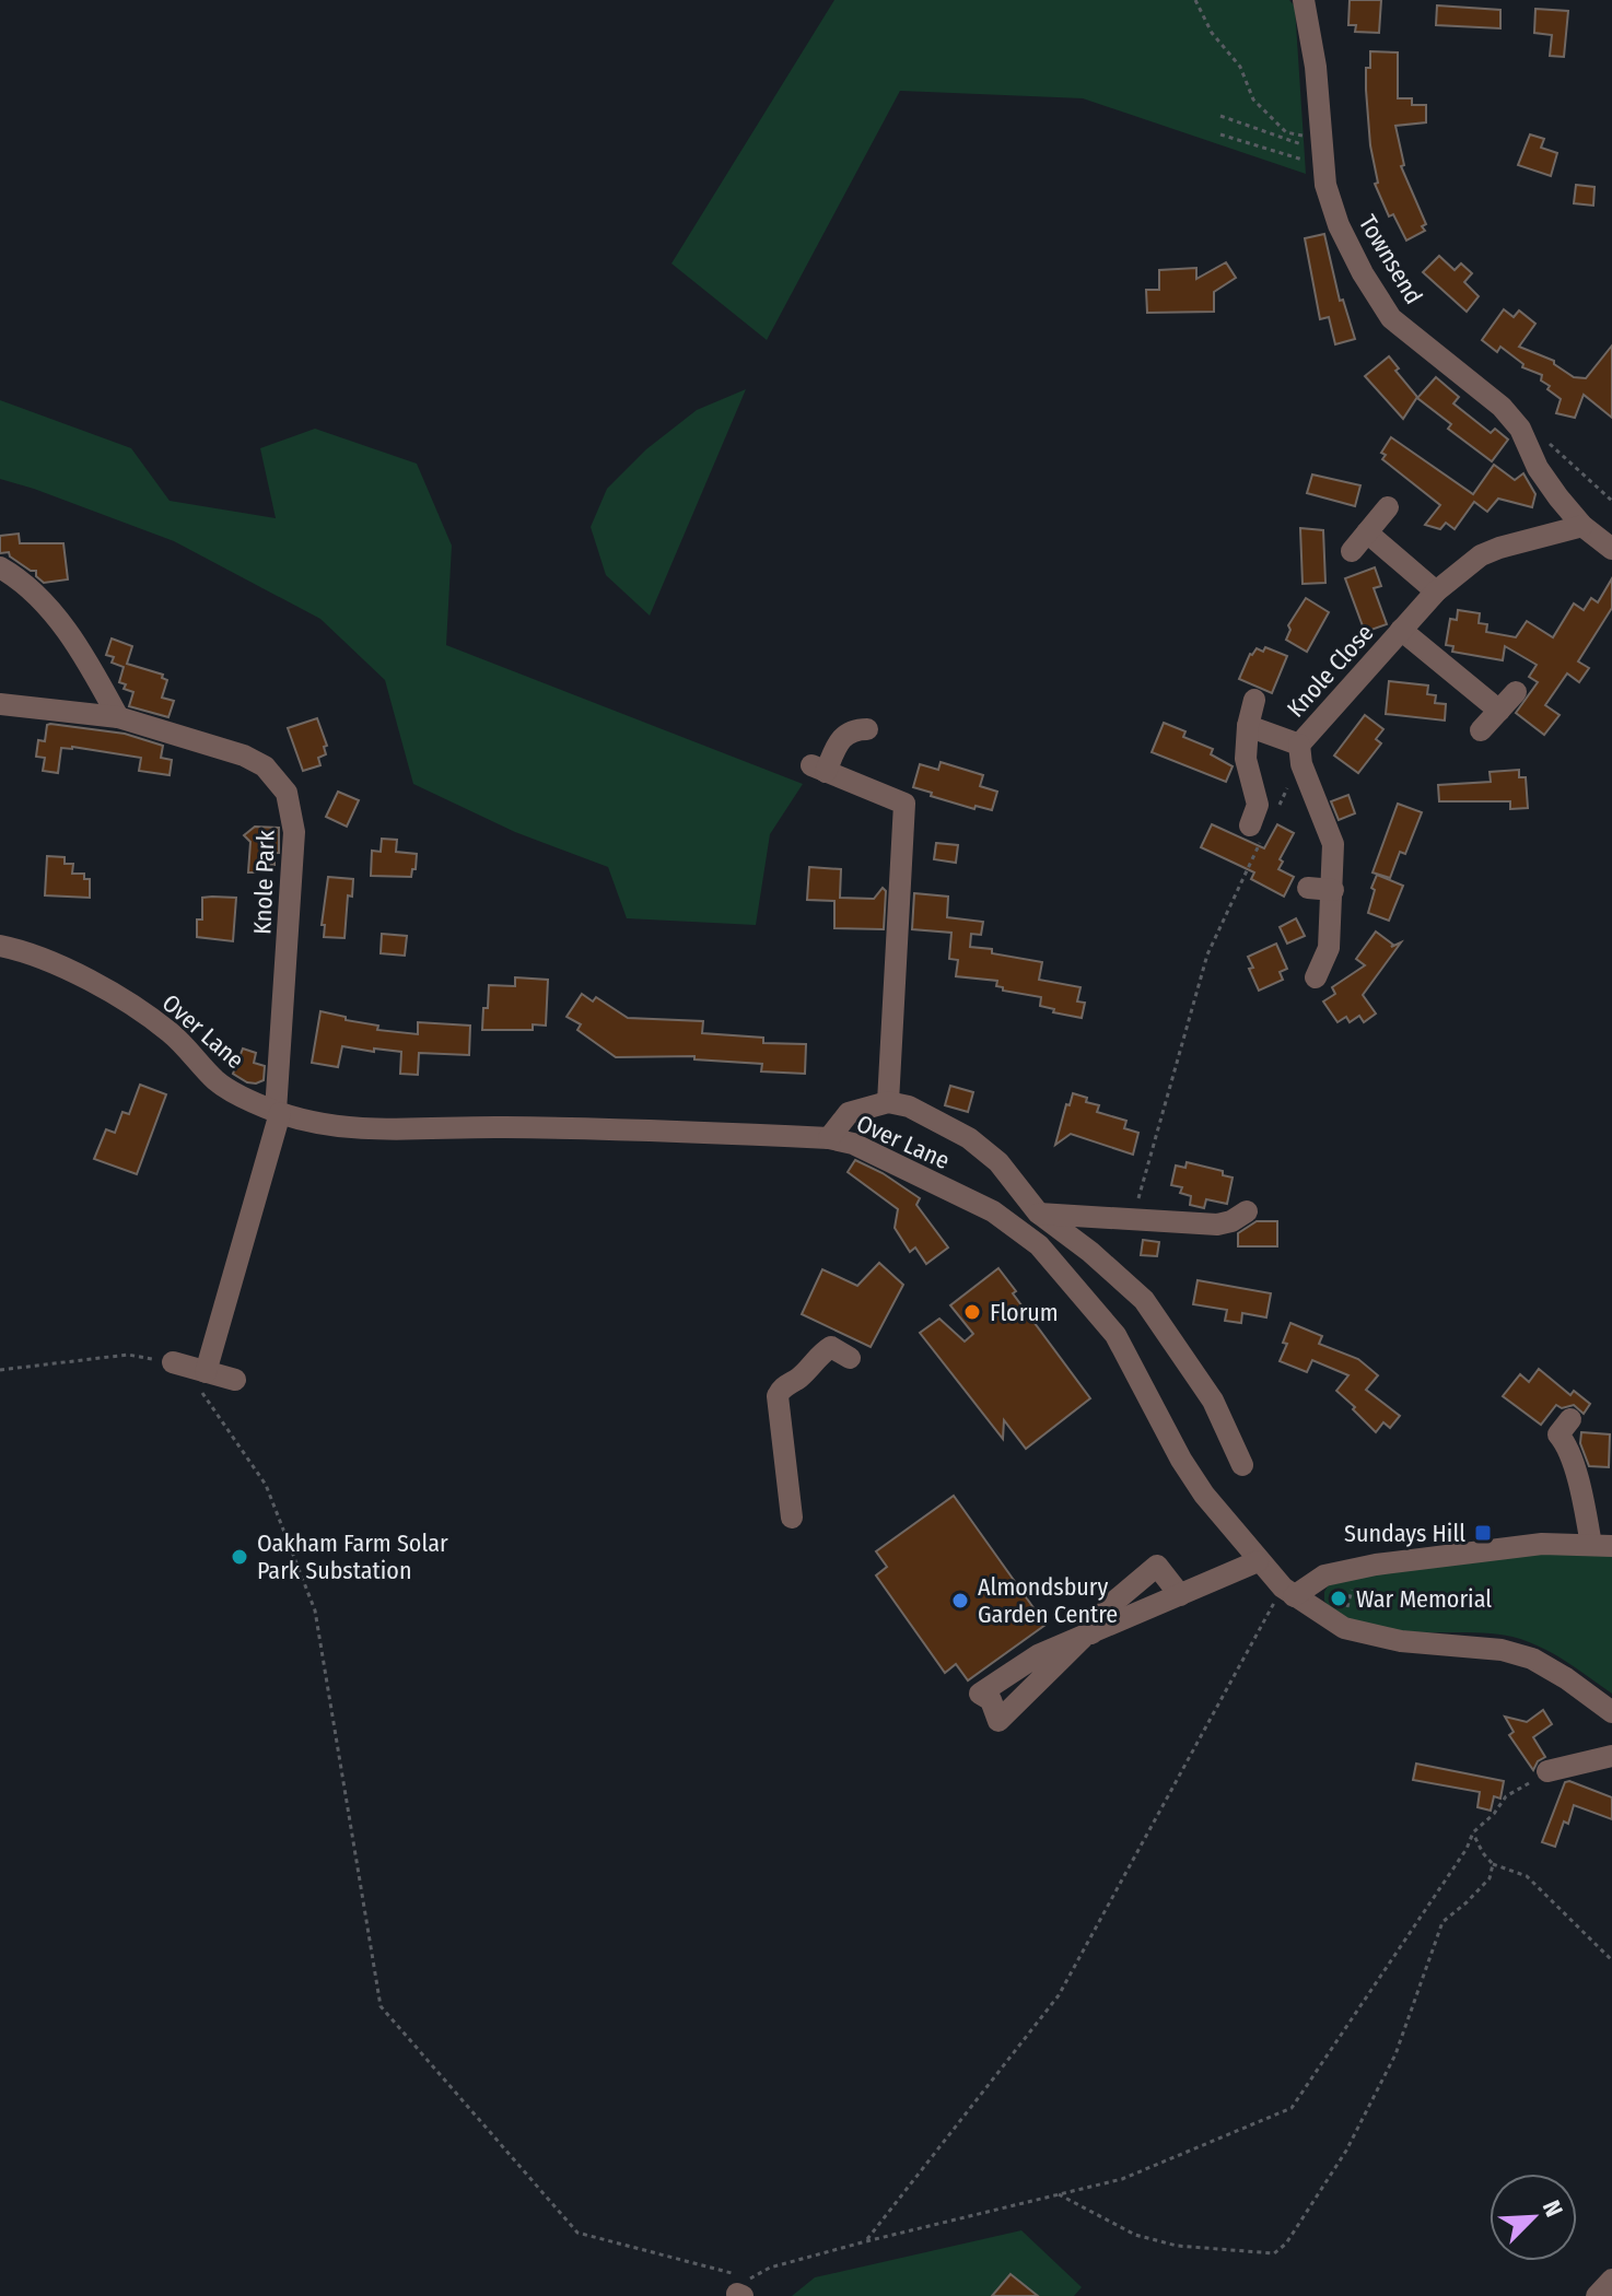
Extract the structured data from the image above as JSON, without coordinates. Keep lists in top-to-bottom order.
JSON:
{
  "streets": {
    "street": [
      "Townsend",
      "Knole Close",
      "Knole Park",
      "Over Lane"
    ]
  },
  "crossings": [
    ["Townsend", "Knole Close"],
    ["Knole Park", "Over Lane"]
  ],
  "places": {
    "other": [
      "Florum",
      "Oakham Farm Solar Park Substation",
      "War Memorial",
      "Almondsbury Garden Centre"
    ],
    "transit": ["Sundays Hill"]
  },
  "north": "top right"
}
